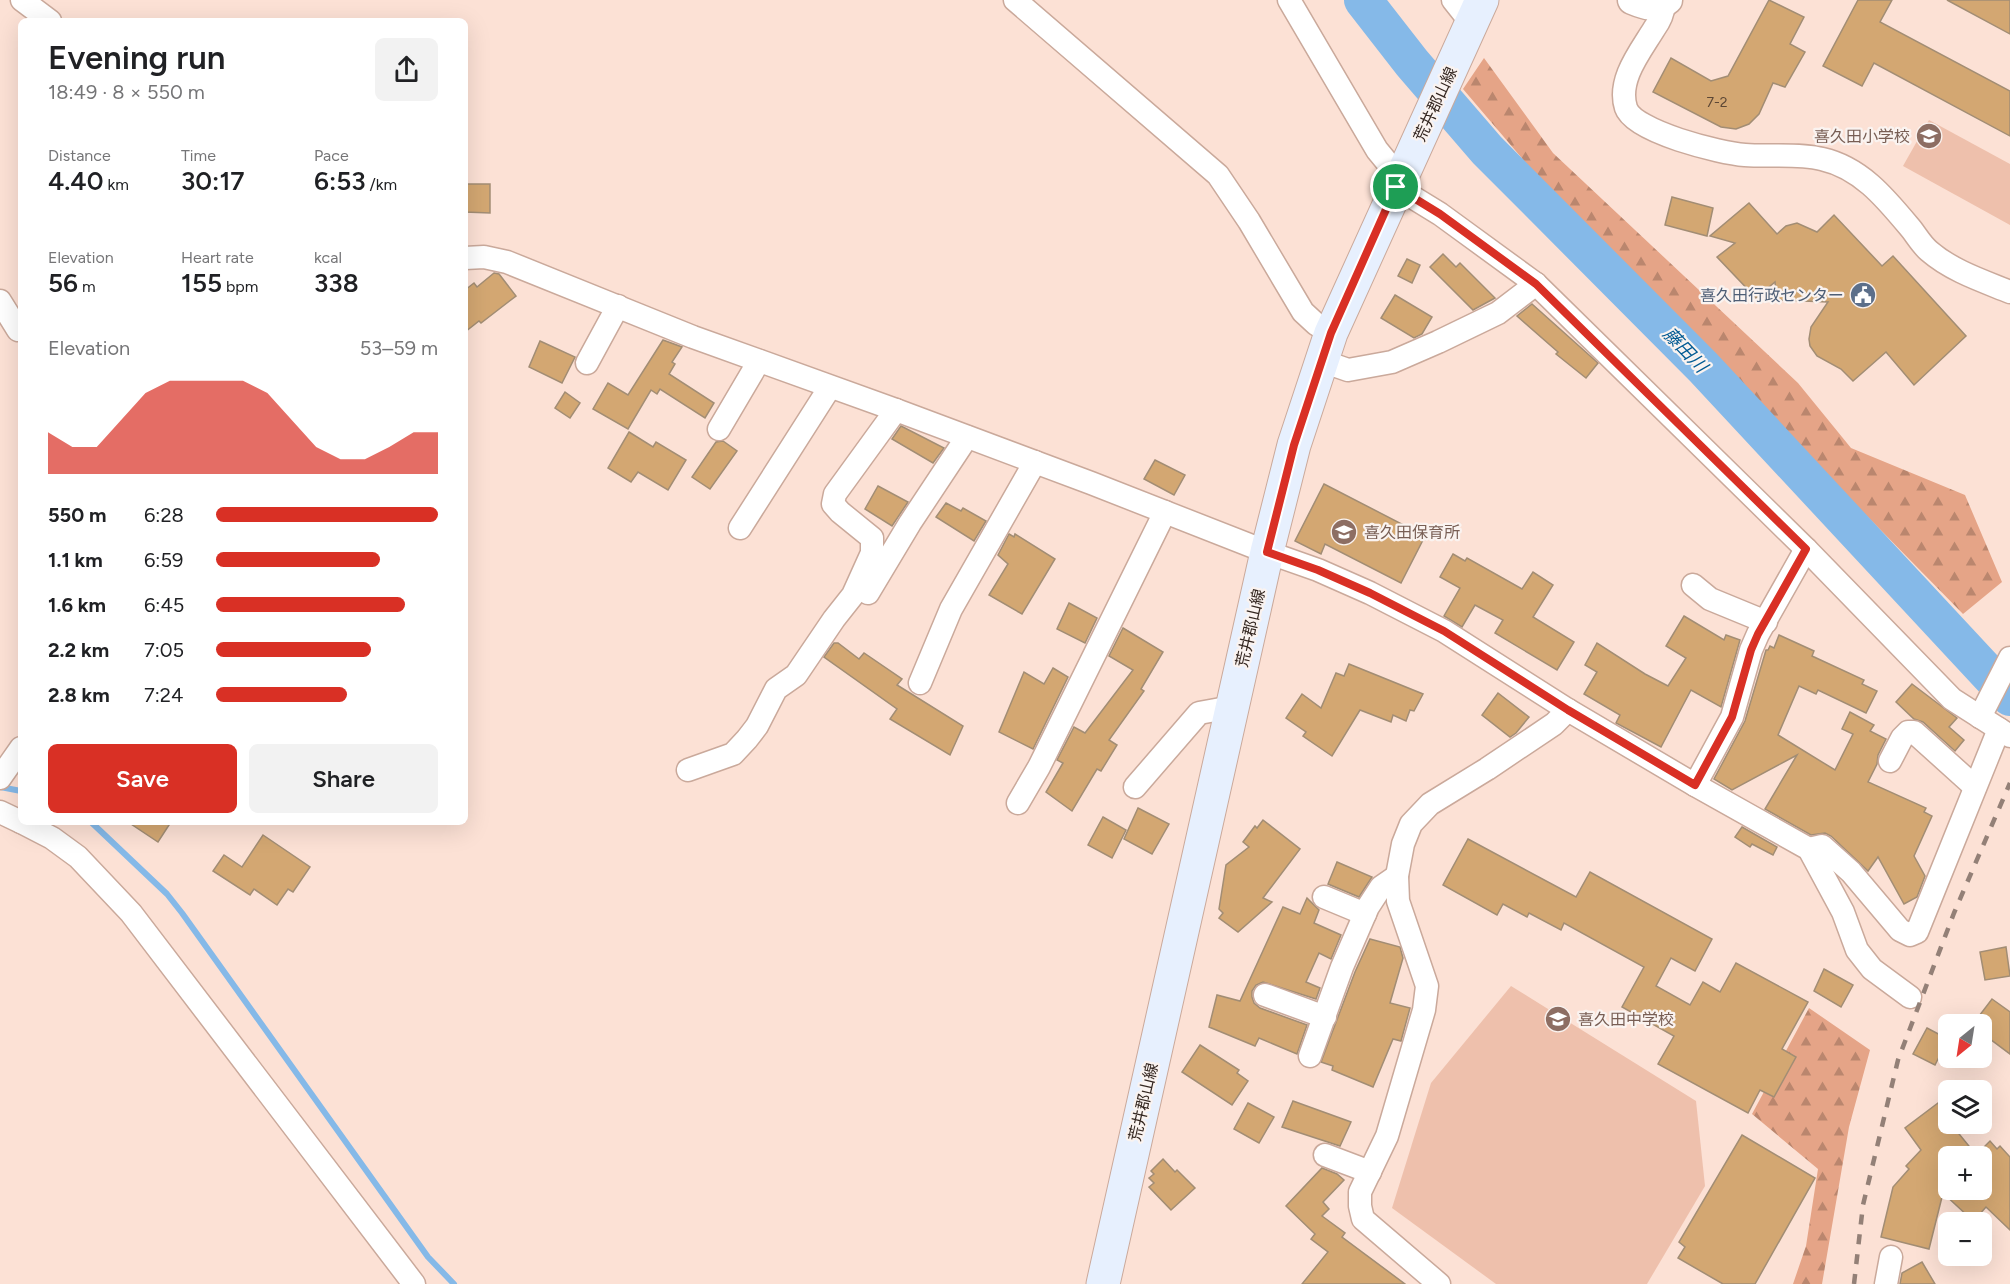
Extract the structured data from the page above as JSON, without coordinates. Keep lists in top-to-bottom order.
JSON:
{
  "streets": {
    "main road": ["荒井郡山線"]
  },
  "water": ["藤田川"],
  "places": {
    "school or university": ["喜久田小学校", "喜久田保育所", "喜久田中学校"],
    "public building": ["喜久田行政センター"]
  },
  "house_numbers": ["7-2"],
  "north": "bottom left",
  "page": {
    "heading": ["Evening run", "18:49 · 8 × 550 m"],
    "stats": [
      ["Distance", "4.40 km"],
      ["Time", "30:17"],
      ["Pace", "6:53 /km"],
      ["Elevation", "56 m"],
      ["Heart rate", "155 bpm"],
      ["kcal", "338"]
    ],
    "chart": ["Elevation", "53–59 m"],
    "list": [
      {
        "name": "550 m",
        "note": "6:28"
      },
      {
        "name": "1.1 km",
        "note": "6:59"
      },
      {
        "name": "1.6 km",
        "note": "6:45"
      },
      {
        "name": "2.2 km",
        "note": "7:05"
      },
      {
        "name": "2.8 km",
        "note": "7:24"
      }
    ],
    "buttons": ["Save", "Share"],
    "map_buttons": ["+", "−"]
  }
}
